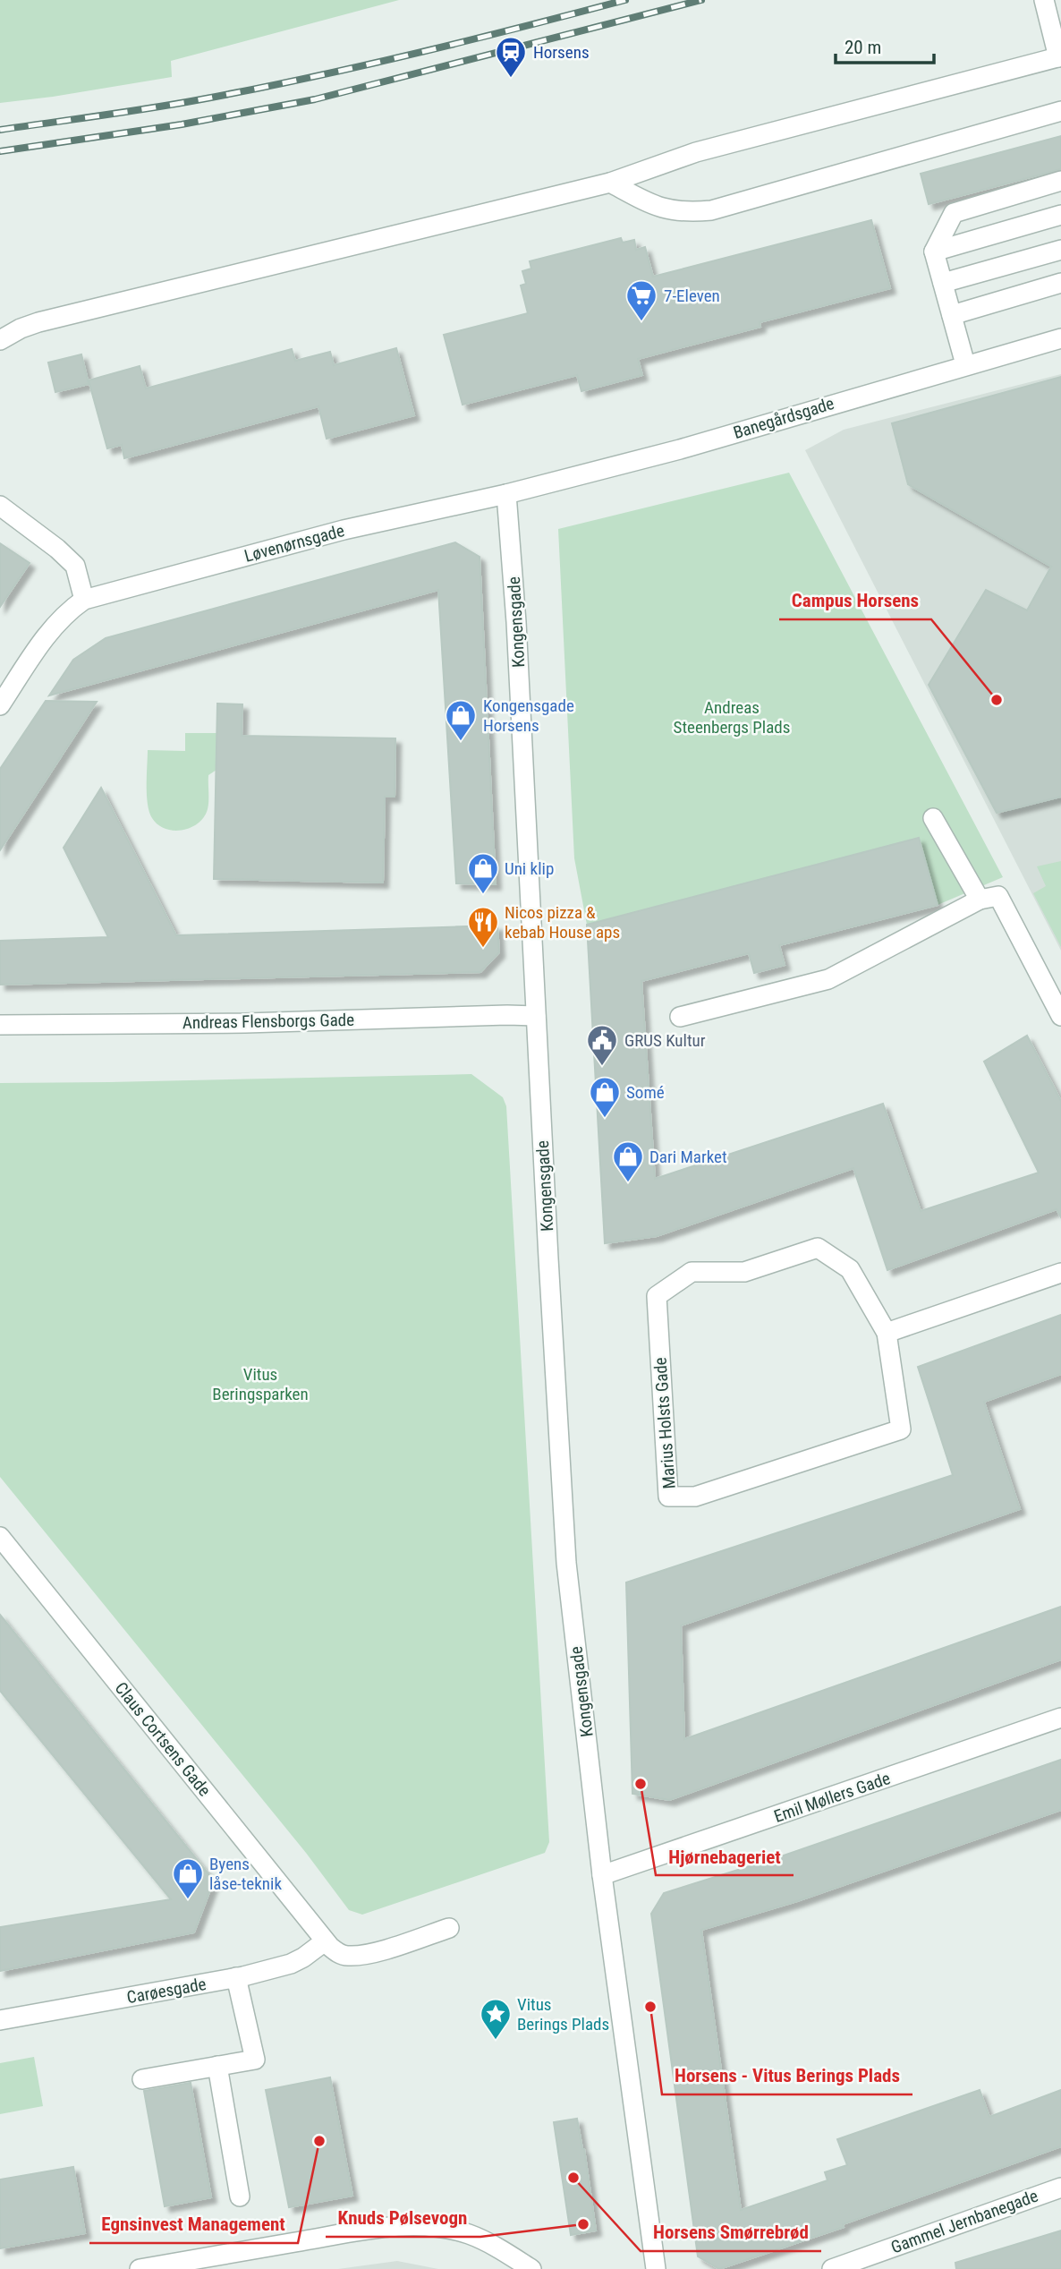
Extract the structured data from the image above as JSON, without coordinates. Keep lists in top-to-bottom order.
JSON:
{
  "streets": {
    "street": [
      "Banegårdsgade",
      "Løvenørnsgade",
      "Kongensgade",
      "Andreas Flensborgs Gade",
      "Marius Holsts Gade",
      "Claus Cortsens Gade",
      "Emil Møllers Gade",
      "Carøesgade",
      "Gammel Jernbanegade"
    ]
  },
  "crossings": [
    ["Banegårdsgade", "Løvenørnsgade"],
    ["Banegårdsgade", "Kongensgade"],
    ["Løvenørnsgade", "Kongensgade"],
    ["Kongensgade", "Andreas Flensborgs Gade"],
    ["Kongensgade", "Emil Møllers Gade"],
    ["Claus Cortsens Gade", "Carøesgade"]
  ],
  "parks": ["Andreas Steenbergs Plads", "Vitus Beringsparken"],
  "places": {
    "station": ["Horsens"],
    "supermarket": ["7-Eleven"],
    "other": [
      "Campus Horsens",
      "Hjørnebageriet",
      "Horsens - Vitus Berings Plads",
      "Egnsinvest Management",
      "Horsens Smørrebrød",
      "Knuds Pølsevogn"
    ],
    "shop": [
      "Kongensgade Horsens",
      "Uni klip",
      "Somé",
      "Dari Market",
      "Byens låse-teknik"
    ],
    "restaurant": ["Nicos pizza & kebab House aps"],
    "public building": ["GRUS Kultur"],
    "place": ["Vitus Berings Plads"]
  },
  "scale_bar": "20 m"
}
